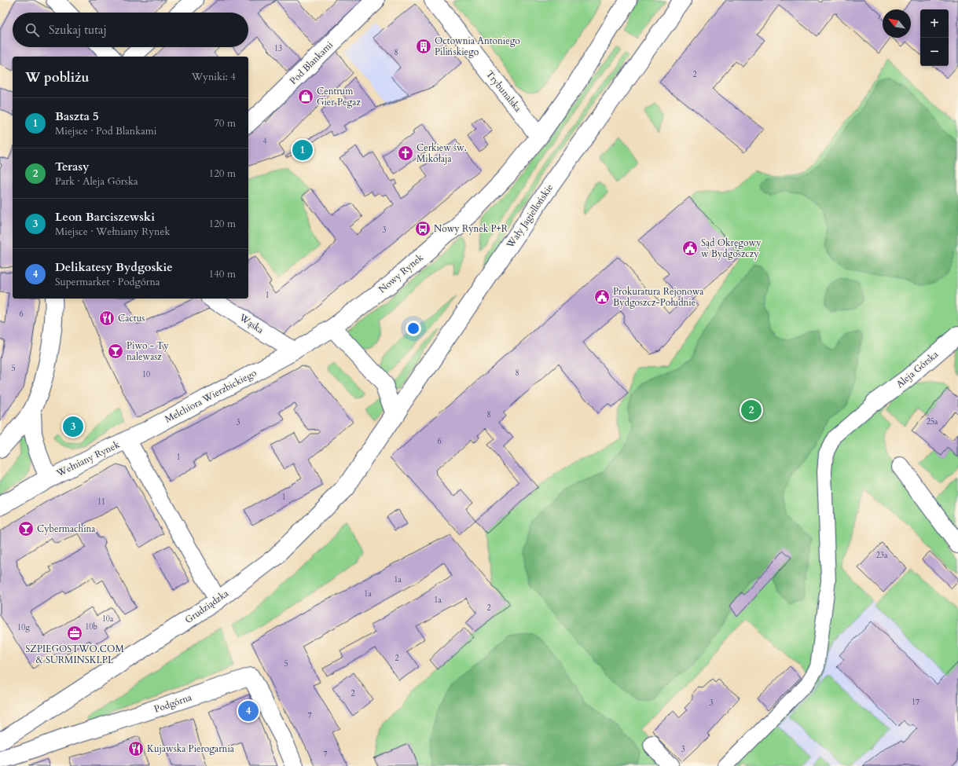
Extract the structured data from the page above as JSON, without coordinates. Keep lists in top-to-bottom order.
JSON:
{
  "streets": {
    "main road": [
      "Pod Blankami",
      "Trybunalska",
      "Wały Jagiellońskie",
      "Nowy Rynek",
      "Wąska",
      "Aleja Górska",
      "Melchiora Wierzbickiego",
      "Wełniany Rynek",
      "Grudziądzka",
      "Podgórna"
    ]
  },
  "crossings": [
    ["Trybunalska", "Nowy Rynek"],
    ["Wały Jagiellońskie", "Grudziądzka"],
    ["Nowy Rynek", "Wąska"],
    ["Nowy Rynek", "Melchiora Wierzbickiego"],
    ["Wąska", "Melchiora Wierzbickiego"],
    ["Melchiora Wierzbickiego", "Wełniany Rynek"]
  ],
  "places": {
    "building": ["Octownia Antoniego Pilińskiego"],
    "shop": ["Centrum Gier Pegaz"],
    "church": ["Cerkiew św. Mikołaja"],
    "bus stop": ["Nowy Rynek P+R"],
    "public building": ["Sąd Okręgowy w Bydgoszczy", "Prokuratura Rejonowa Bydgoszcz-Południe"],
    "restaurant": ["Cactus", "Kujawska Pierogarnia"],
    "bar": ["Piwo - Ty nalewasz", "Cybermachina"],
    "office": ["SZPIEGOSTWO.COM & SURMINSKI.PL"]
  },
  "house_numbers": [
    "13",
    "8",
    "2",
    "4",
    "3",
    "1",
    "6",
    "5",
    "8",
    "10",
    "8",
    "25a",
    "3",
    "6",
    "1",
    "1",
    "11",
    "23a",
    "1a",
    "1a",
    "1a",
    "2",
    "10a",
    "10b",
    "10g",
    "2",
    "5",
    "2",
    "17",
    "3",
    "7",
    "3",
    "7"
  ],
  "north": "top left",
  "page": {
    "map_buttons": ["+", "−"],
    "search": "Szukaj tutaj",
    "heading": ["W pobliżu", "Wyniki: 4"],
    "list": [
      {
        "mark": "1",
        "name": "Baszta 5",
        "note": "Miejsce · Pod Blankami",
        "value": "70 m"
      },
      {
        "mark": "2",
        "name": "Terasy",
        "note": "Park · Aleja Górska",
        "value": "120 m"
      },
      {
        "mark": "3",
        "name": "Leon Barciszewski",
        "note": "Miejsce · Wełniany Rynek",
        "value": "120 m"
      },
      {
        "mark": "4",
        "name": "Delikatesy Bydgoskie",
        "note": "Supermarket · Podgórna",
        "value": "140 m"
      }
    ],
    "pins": [
      "1",
      "2",
      "3",
      "4"
    ]
  }
}
